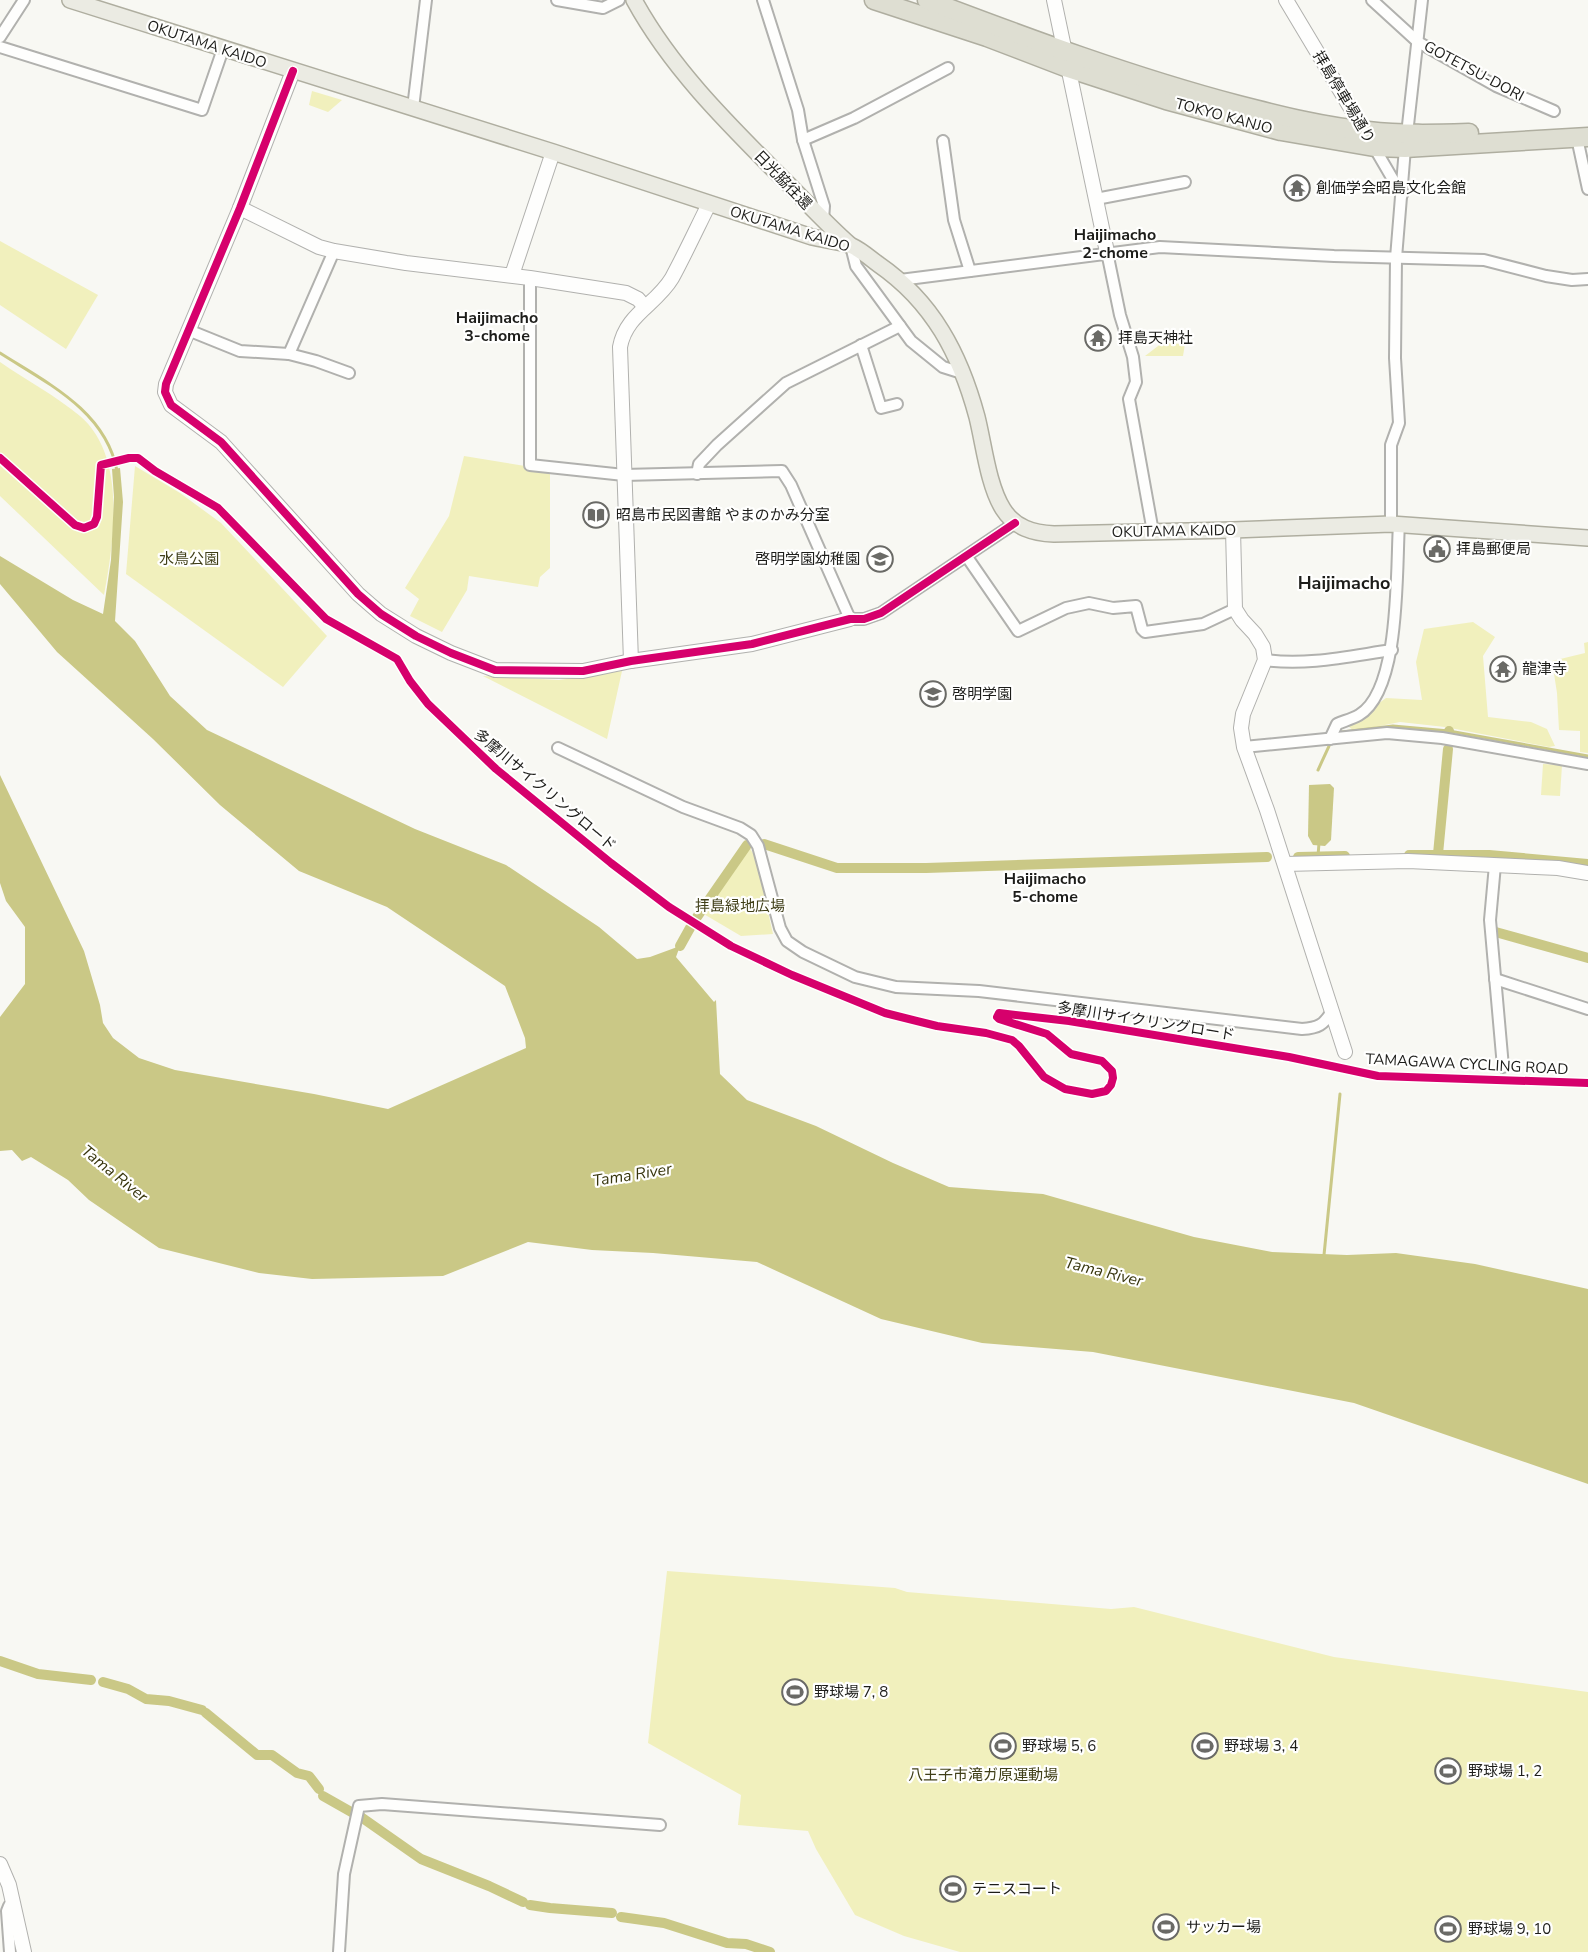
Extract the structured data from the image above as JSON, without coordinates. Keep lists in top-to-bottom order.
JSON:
{
  "streets": {
    "highway": ["TOKYO KANJO"],
    "main road": ["OKUTAMA KAIDO", "日光脇往還"],
    "street": ["GOTETSU-DORI", "拝島停車場通り"],
    "cycle path": ["多摩川サイクリングロード"]
  },
  "crossings": [
    ["OKUTAMA KAIDO", "日光脇往還"],
    ["拝島停車場通り", "TOKYO KANJO"]
  ],
  "districts": [
    "Haijimacho 2-chome",
    "Haijimacho 3-chome",
    "Haijimacho",
    "Haijimacho 5-chome"
  ],
  "water": ["Tama River"],
  "parks": ["水鳥公園", "拝島緑地広場", "八王子市滝ガ原運動場"],
  "places": {
    "temple": ["創価学会昭島文化会館", "拝島天神社", "龍津寺"],
    "library": ["昭島市民図書館 やまのかみ分室"],
    "public building": ["拝島郵便局"],
    "school or university": ["啓明学園幼稚園", "啓明学園"],
    "sports": [
      "野球場 7, 8",
      "野球場 5, 6",
      "野球場 3, 4",
      "野球場 1, 2",
      "テニスコート",
      "サッカー場",
      "野球場 9, 10"
    ]
  }
}
